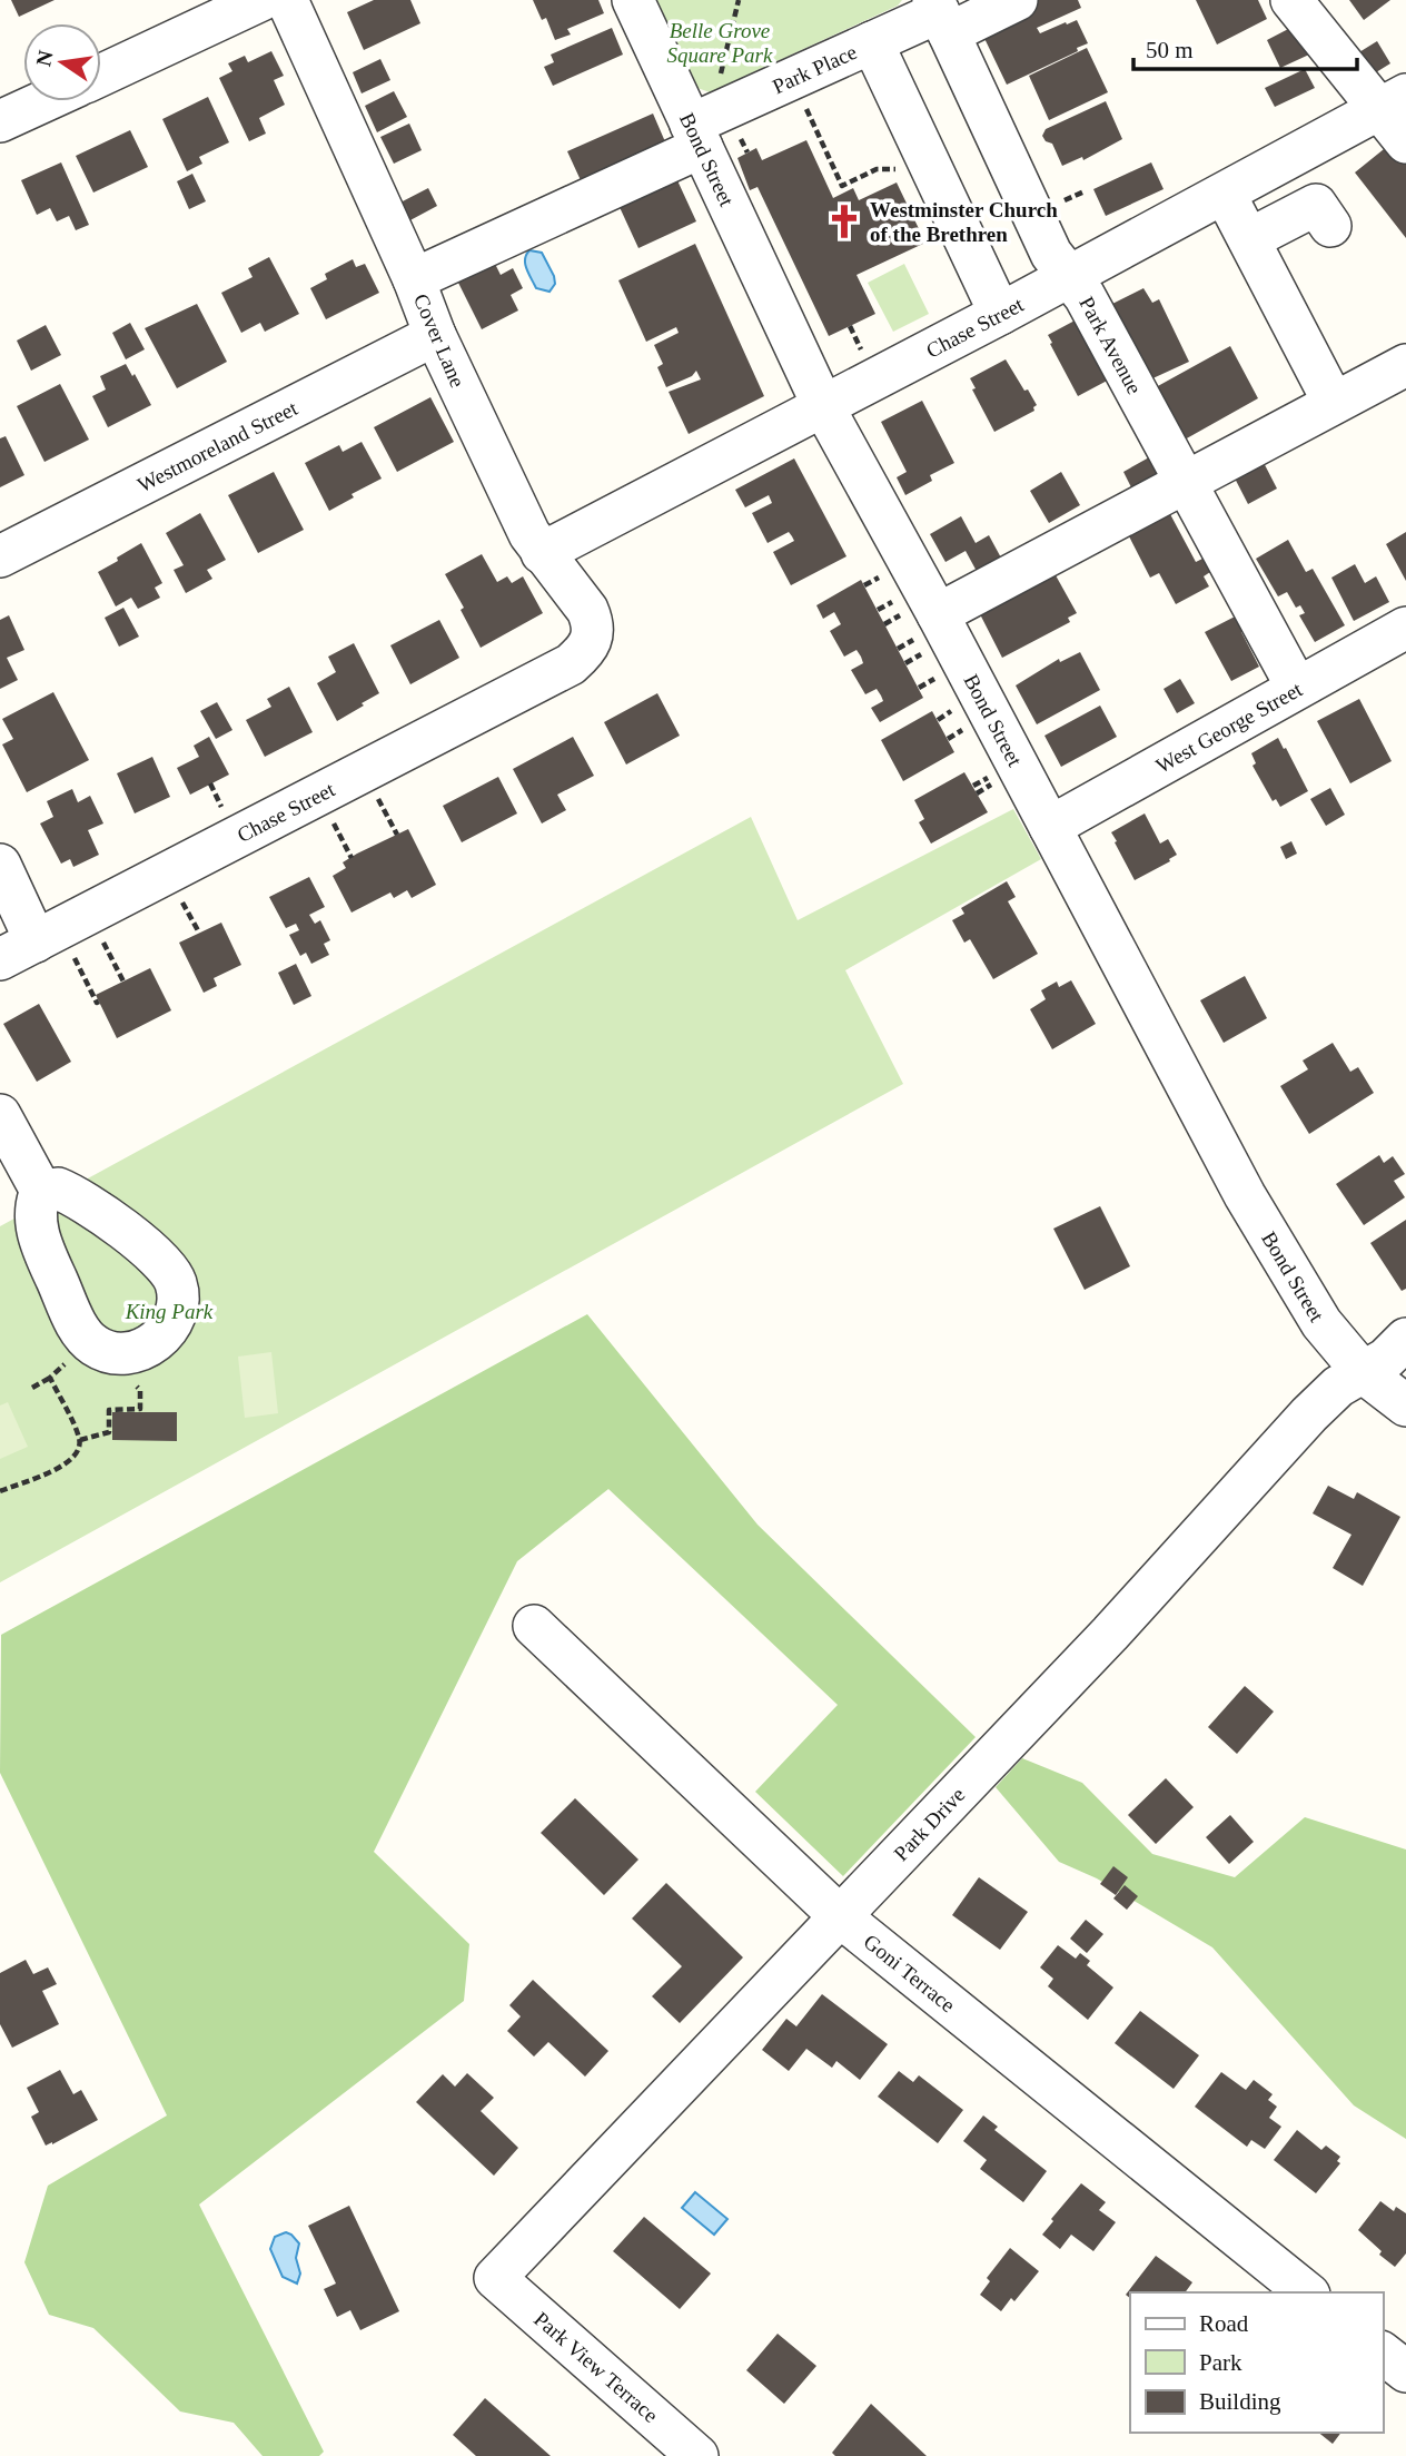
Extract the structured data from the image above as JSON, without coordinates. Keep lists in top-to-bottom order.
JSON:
{
  "streets": {
    "street": [
      "Park Place",
      "Bond Street",
      "Chase Street",
      "Cover Lane",
      "Park Avenue",
      "Westmoreland Street",
      "West George Street",
      "Park Drive",
      "Goni Terrace",
      "Park View Terrace"
    ]
  },
  "crossings": [
    ["Park Place", "Bond Street"],
    ["Park Place", "Cover Lane"],
    ["Park Place", "Park Avenue"],
    ["Bond Street", "Chase Street"],
    ["Bond Street", "West George Street"],
    ["Bond Street", "Park Drive"],
    ["Chase Street", "Cover Lane"],
    ["Chase Street", "Park Avenue"],
    ["Cover Lane", "Westmoreland Street"],
    ["Park Avenue", "West George Street"],
    ["Park Drive", "Goni Terrace"],
    ["Park Drive", "Park View Terrace"]
  ],
  "parks": ["Belle Grove Square Park", "King Park"],
  "places": {
    "church": ["Westminster Church of the Brethren"]
  },
  "legend": ["Road", "Park", "Building"],
  "scale_bar": "50 m",
  "north": "left"
}
